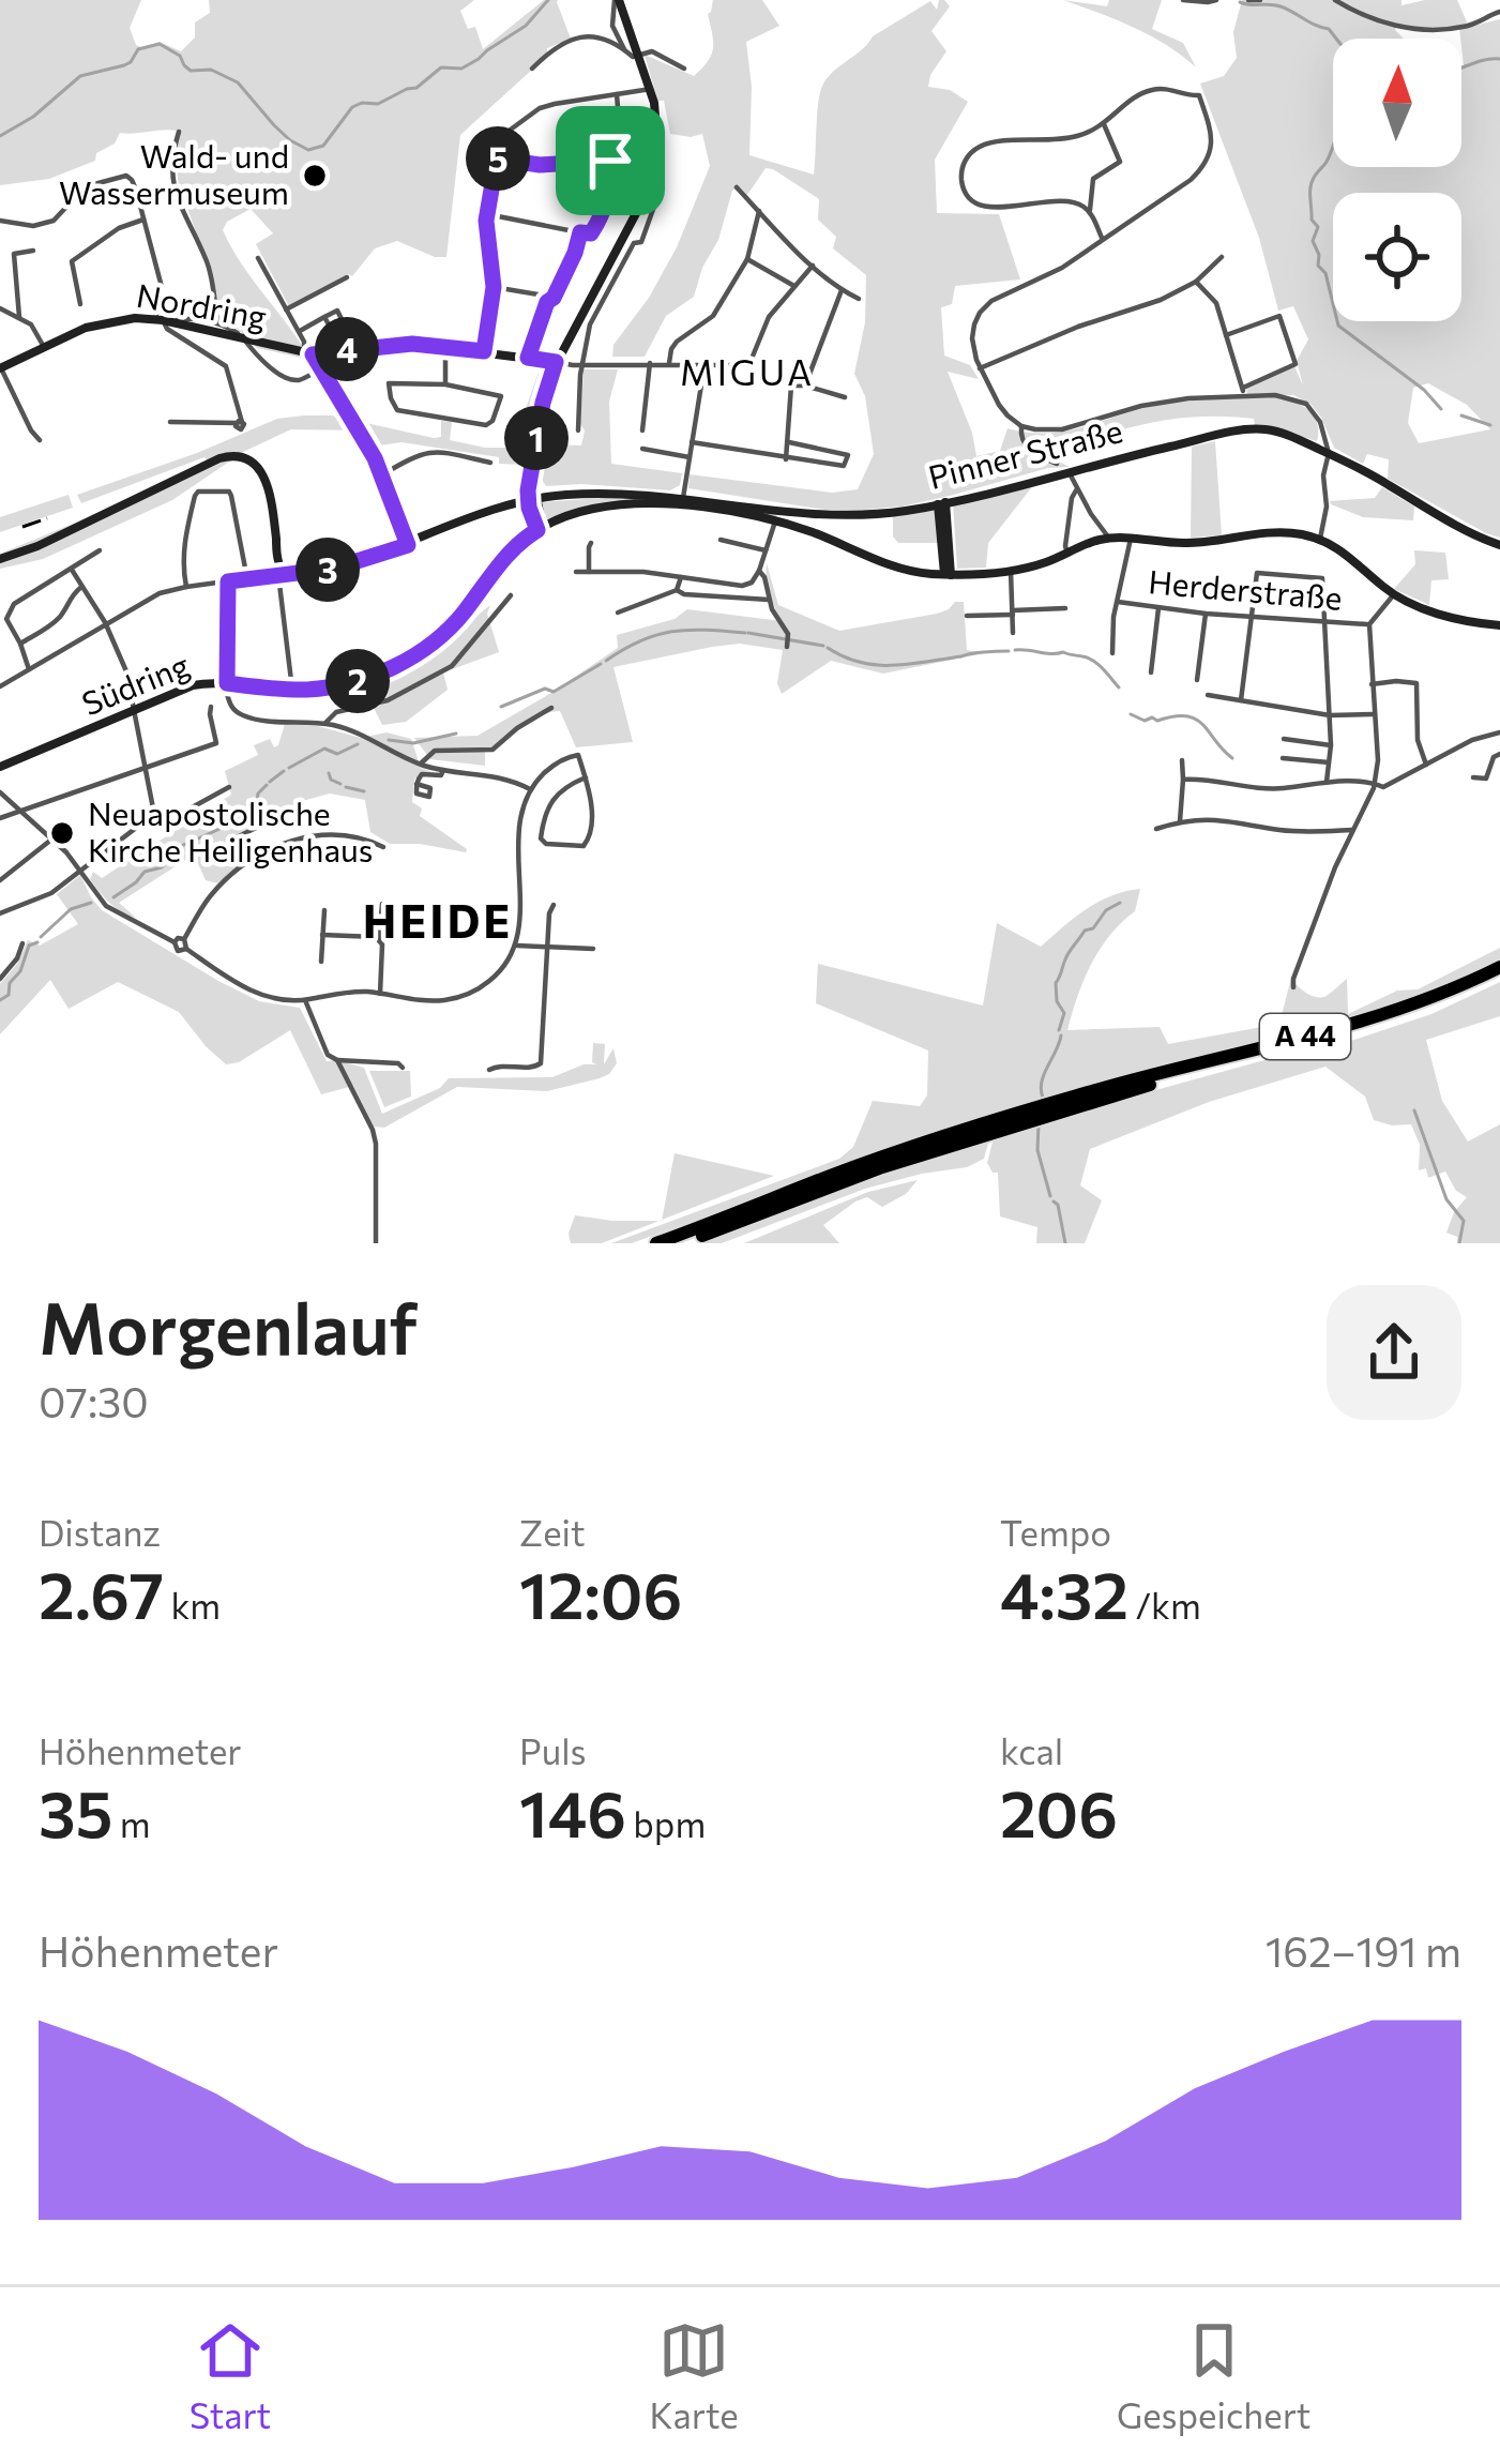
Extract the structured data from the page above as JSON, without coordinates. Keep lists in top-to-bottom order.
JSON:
{
  "streets": {
    "highway": ["A 44"],
    "street": [
      "Nordring",
      "Pinner Straße",
      "Herderstraße",
      "Südring"
    ]
  },
  "districts": ["MIGUA", "HEIDE"],
  "places": ["Wald- und Wassermuseum", "Neuapostolische Kirche Heiligenhaus"],
  "north": "top",
  "page": {
    "pins": [
      "5",
      "4",
      "1",
      "3",
      "2"
    ],
    "heading": ["Morgenlauf", "07:30"],
    "stats": [
      ["Distanz", "2.67 km"],
      ["Zeit", "12:06"],
      ["Tempo", "4:32 /km"],
      ["Höhenmeter", "35 m"],
      ["Puls", "146 bpm"],
      ["kcal", "206"]
    ],
    "chart": ["Höhenmeter", "162–191 m"],
    "tabs": ["Start", "Karte", "Gespeichert"]
  }
}
